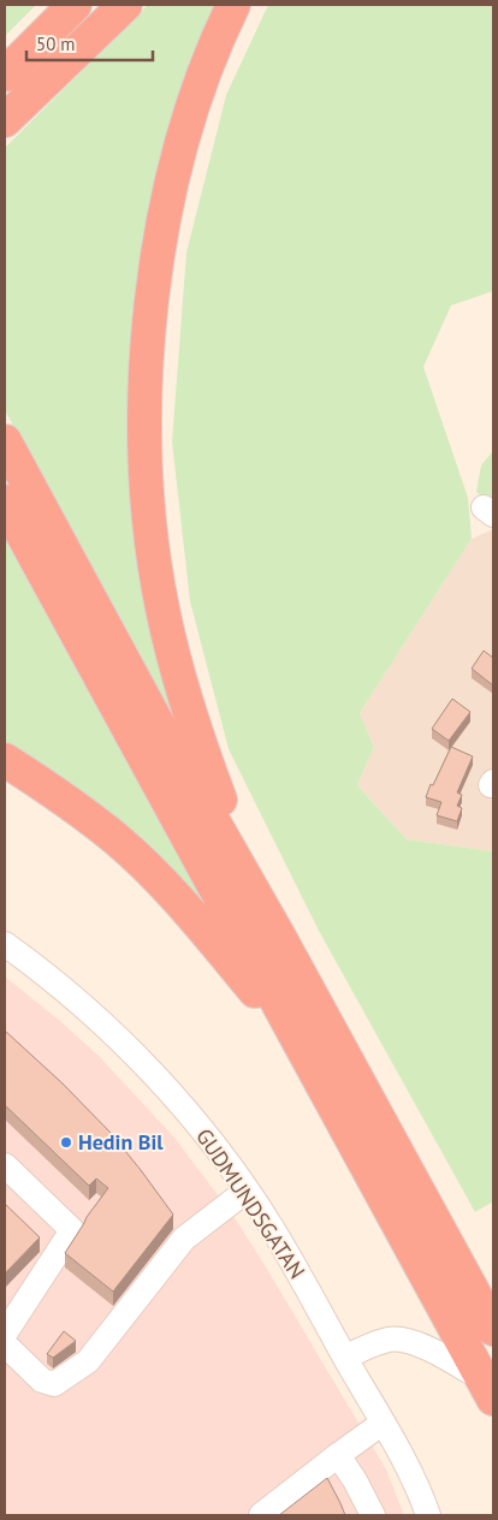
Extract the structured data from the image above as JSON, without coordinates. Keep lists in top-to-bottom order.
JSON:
{
  "streets": {
    "street": ["GUDMUNDSGATAN"]
  },
  "places": ["Hedin Bil"],
  "scale_bar": "50 m"
}
